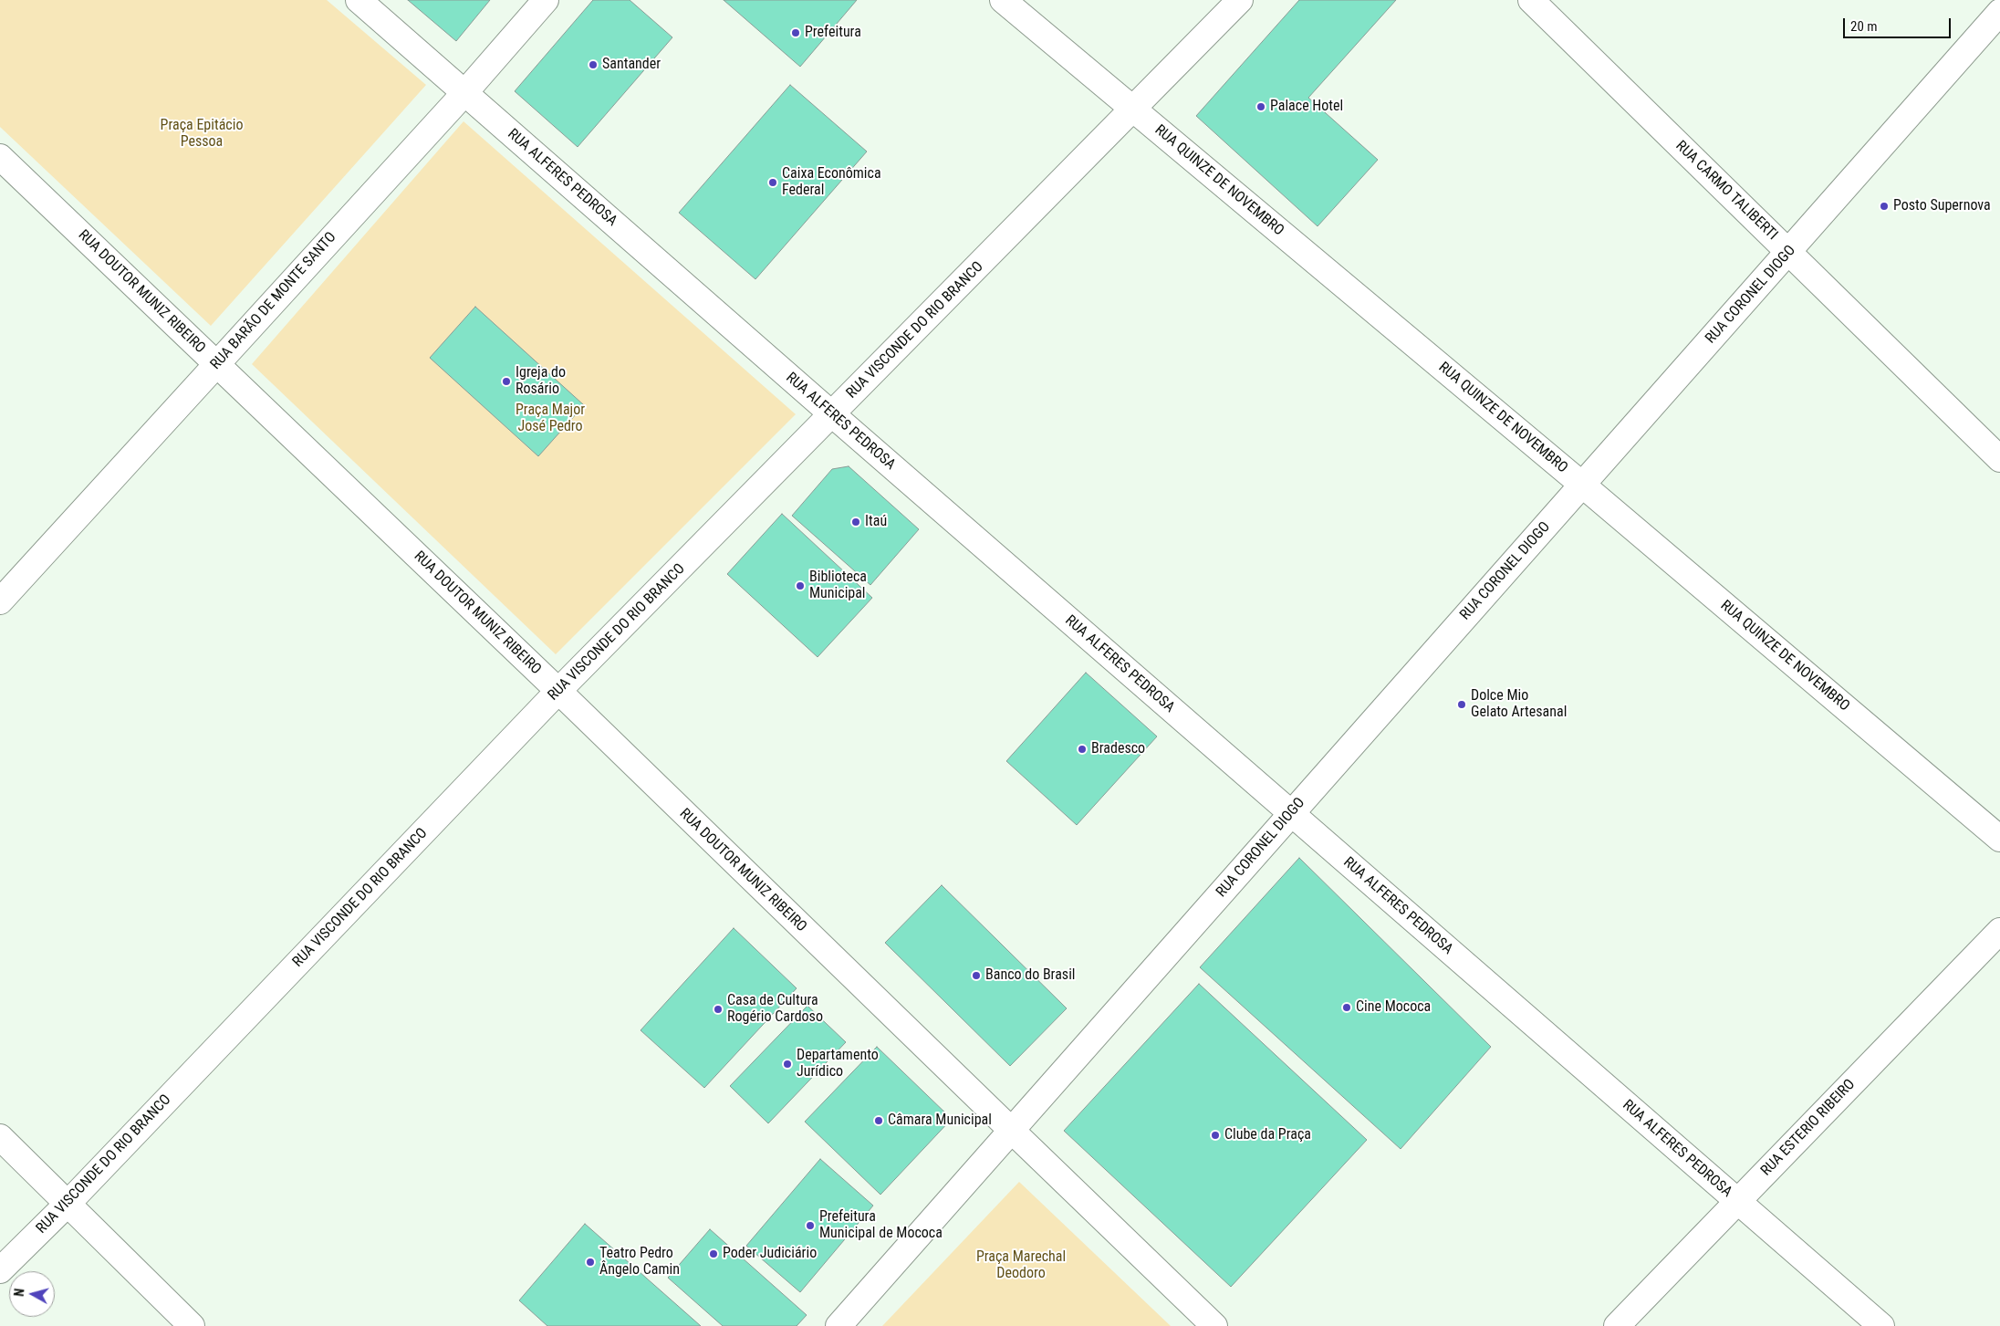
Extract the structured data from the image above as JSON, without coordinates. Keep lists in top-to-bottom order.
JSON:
{
  "streets": {
    "street": [
      "RUA ALFERES PEDROSA",
      "RUA QUINZE DE NOVEMBRO",
      "RUA CARMO TALIBERTI",
      "RUA DOUTOR MUNIZ RIBEIRO",
      "RUA CORONEL DIOGO",
      "RUA BARÃO DE MONTE SANTO",
      "RUA VISCONDE DO RIO BRANCO",
      "RUA ESTERIO RIBEIRO"
    ]
  },
  "crossings": [
    ["RUA ALFERES PEDROSA", "RUA CORONEL DIOGO"],
    ["RUA ALFERES PEDROSA", "RUA BARÃO DE MONTE SANTO"],
    ["RUA ALFERES PEDROSA", "RUA VISCONDE DO RIO BRANCO"],
    ["RUA ALFERES PEDROSA", "RUA ESTERIO RIBEIRO"],
    ["RUA QUINZE DE NOVEMBRO", "RUA CORONEL DIOGO"],
    ["RUA QUINZE DE NOVEMBRO", "RUA VISCONDE DO RIO BRANCO"],
    ["RUA CARMO TALIBERTI", "RUA CORONEL DIOGO"],
    ["RUA DOUTOR MUNIZ RIBEIRO", "RUA CORONEL DIOGO"],
    ["RUA DOUTOR MUNIZ RIBEIRO", "RUA BARÃO DE MONTE SANTO"],
    ["RUA DOUTOR MUNIZ RIBEIRO", "RUA VISCONDE DO RIO BRANCO"]
  ],
  "parks": ["Praça Epitácio Pessoa", "Praça Major José Pedro", "Praça Marechal Deodoro"],
  "places": [
    "Prefeitura",
    "Santander",
    "Palace Hotel",
    "Caixa Econômica Federal",
    "Posto Supernova",
    "Igreja do Rosário",
    "Itaú",
    "Biblioteca Municipal",
    "Dolce Mio Gelato Artesanal",
    "Bradesco",
    "Banco do Brasil",
    "Cine Mococa",
    "Casa de Cultura Rogério Cardoso",
    "Departamento Jurídico",
    "Câmara Municipal",
    "Clube da Praça",
    "Prefeitura Municipal de Mococa",
    "Poder Judiciário",
    "Teatro Pedro Ângelo Camin"
  ],
  "scale_bar": "20 m",
  "north": "left"
}
